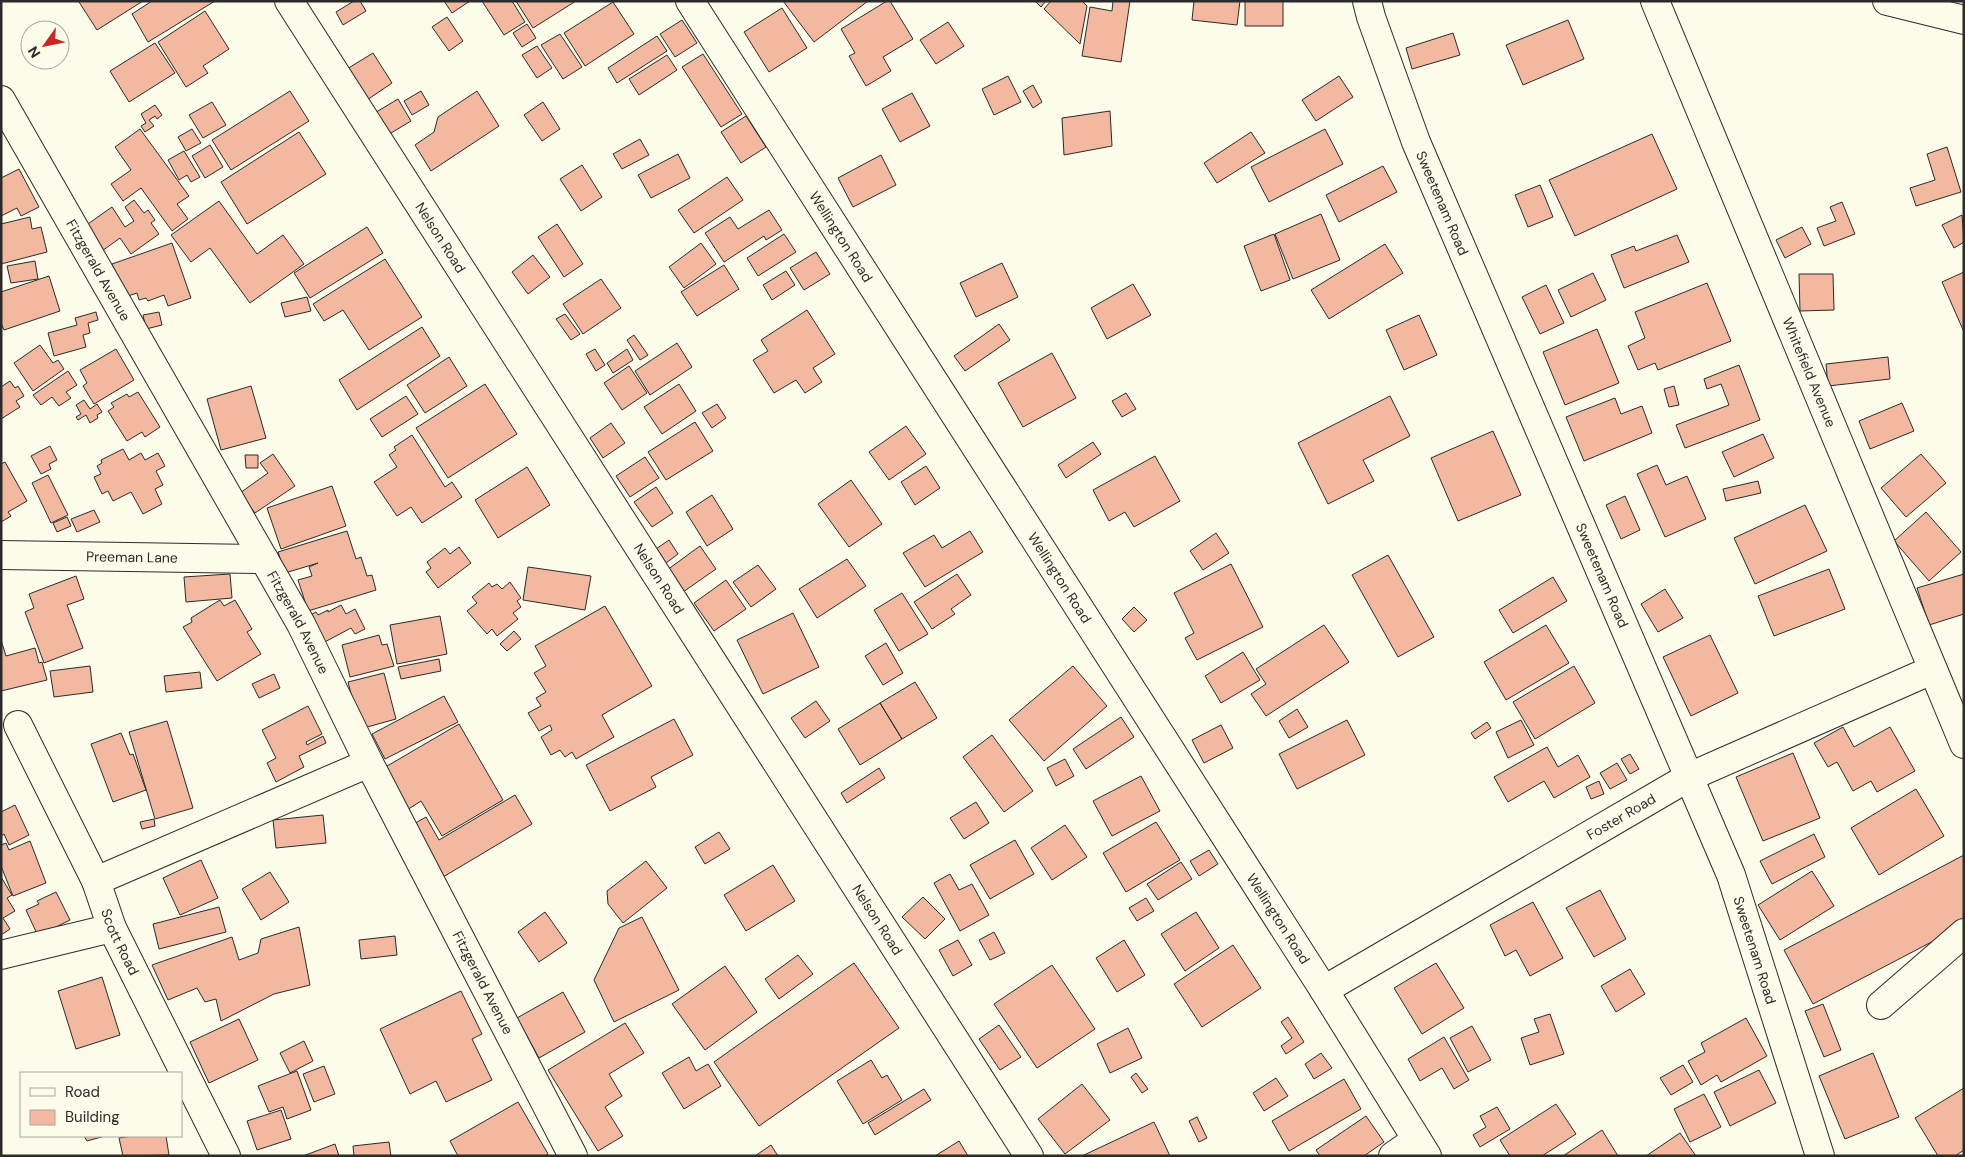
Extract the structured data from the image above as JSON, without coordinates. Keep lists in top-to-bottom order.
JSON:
{
  "streets": {
    "street": [
      "Sweetenam Road",
      "Wellington Road",
      "Nelson Road",
      "Fitzgerald Avenue",
      "Whitefield Avenue",
      "Preeman Lane",
      "Foster Road",
      "Scott Road"
    ]
  },
  "crossings": [
    ["Sweetenam Road", "Foster Road"],
    ["Wellington Road", "Foster Road"],
    ["Fitzgerald Avenue", "Preeman Lane"],
    ["Whitefield Avenue", "Foster Road"]
  ],
  "legend": ["Road", "Building"],
  "north": "bottom left"
}
